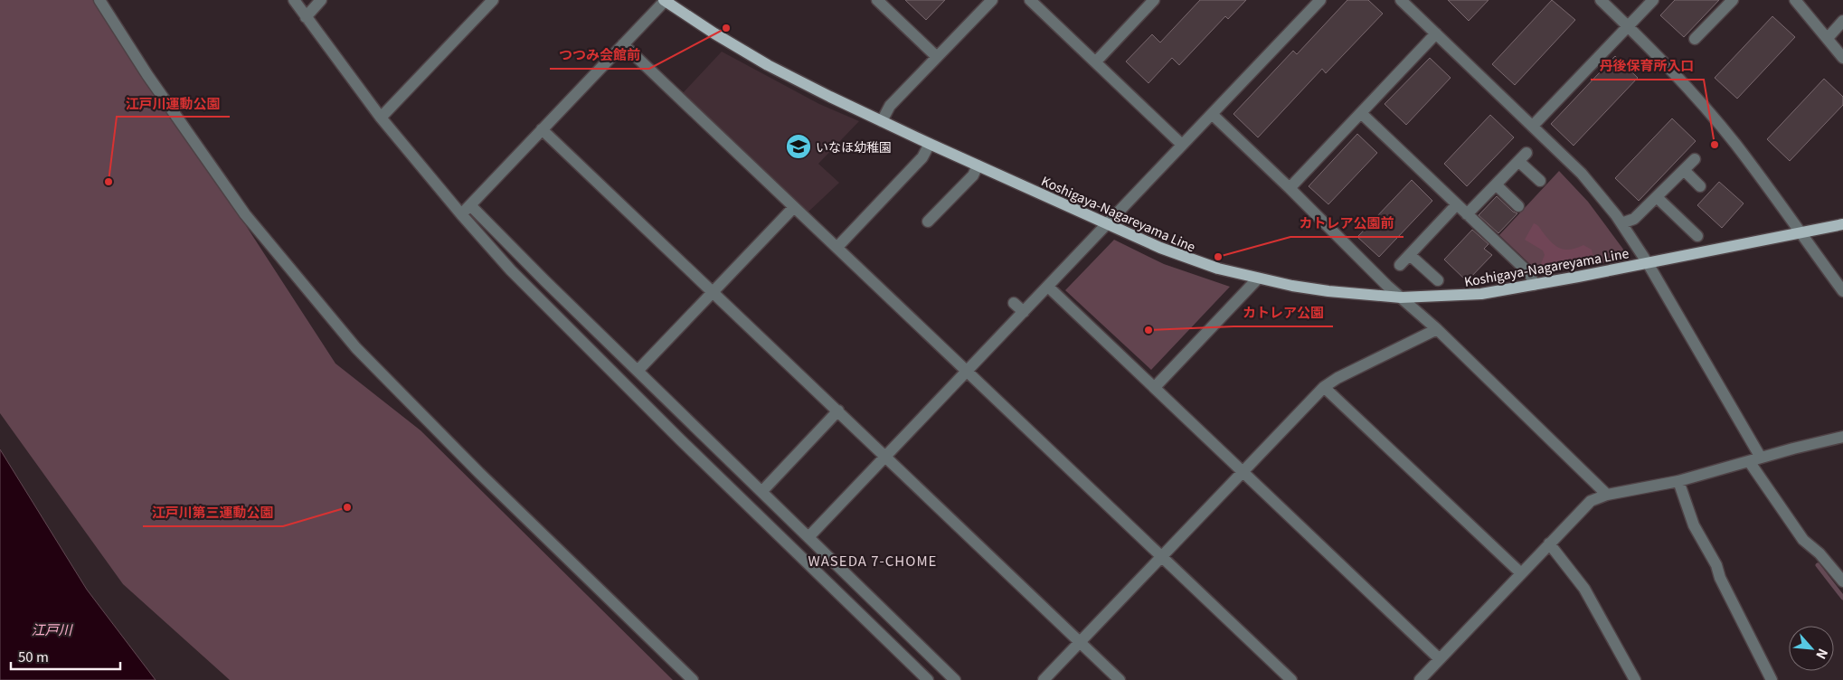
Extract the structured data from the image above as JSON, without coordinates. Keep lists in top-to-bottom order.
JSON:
{
  "streets": {
    "main road": ["Koshigaya-Nagareyama Line"]
  },
  "districts": ["WASEDA 7-CHOME"],
  "water": ["江戸川"],
  "places": {
    "other": [
      "つつみ会館前",
      "丹後保育所入口",
      "江戸川運動公園",
      "カトレア公園前",
      "カトレア公園",
      "江戸川第三運動公園"
    ],
    "school or university": ["いなほ幼稚園"]
  },
  "scale_bar": "50 m",
  "north": "bottom right"
}
